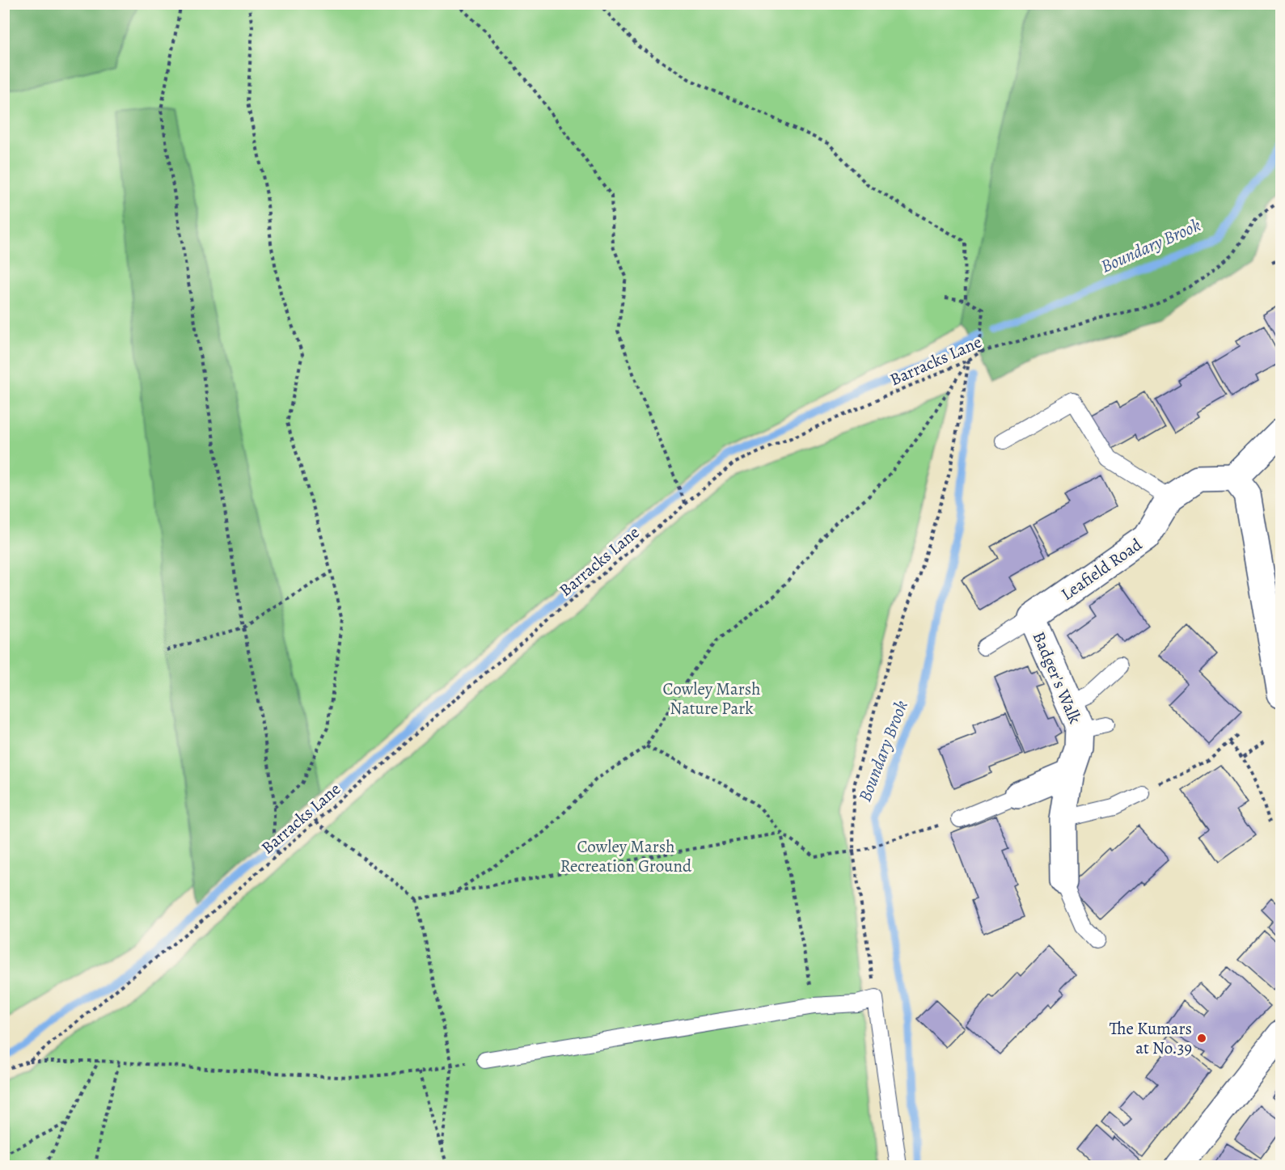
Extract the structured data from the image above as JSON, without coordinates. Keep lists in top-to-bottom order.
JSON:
{
  "streets": {
    "street": ["Leafield Road", "Badger's Walk"],
    "path": ["Barracks Lane"]
  },
  "crossings": [
    ["Leafield Road", "Badger's Walk"]
  ],
  "water": ["Boundary Brook"],
  "parks": ["Cowley Marsh Nature Park", "Cowley Marsh Recreation Ground"],
  "places": ["The Kumars at No.39"]
}
